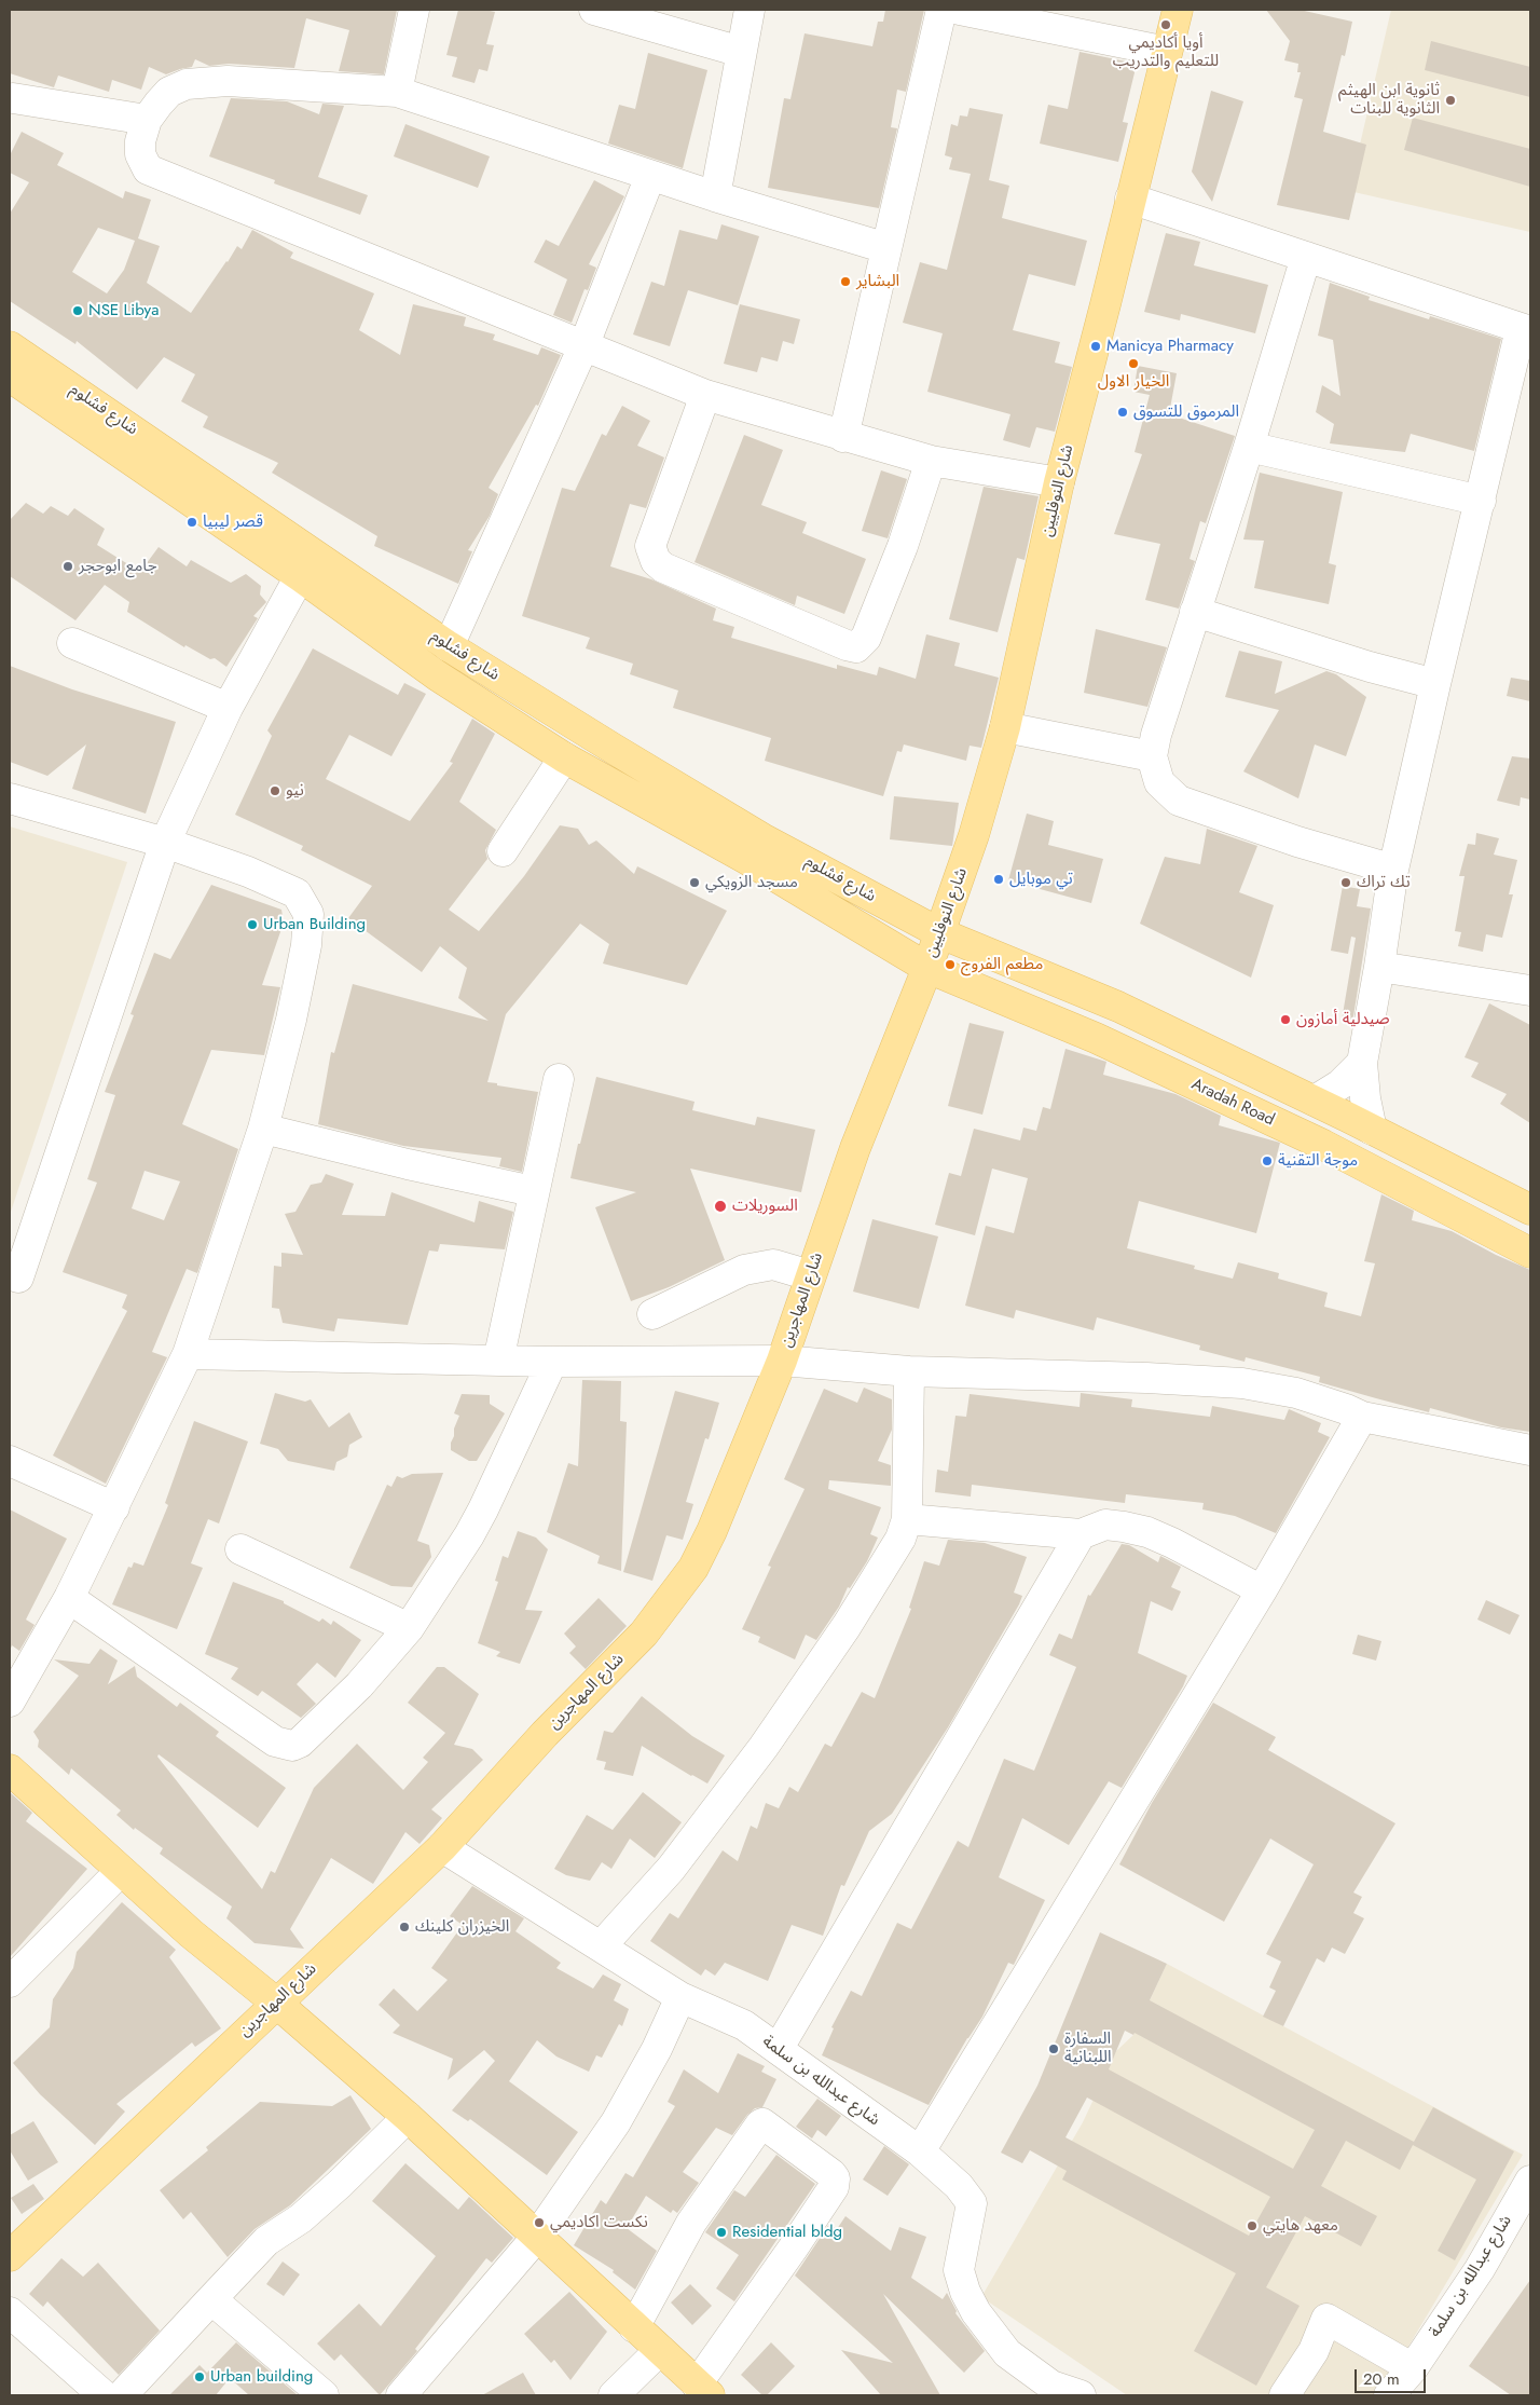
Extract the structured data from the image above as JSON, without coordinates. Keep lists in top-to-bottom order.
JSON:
{
  "streets": {
    "main road": [
      "شارع فشلوم",
      "شارع النوفليين",
      "Aradah Road",
      "شارع المهاجرين"
    ],
    "street": ["شارع عبدالله بن سلمة"]
  },
  "crossings": [
    ["شارع فشلوم", "شارع النوفليين"],
    ["شارع فشلوم", "Aradah Road"],
    ["شارع فشلوم", "شارع المهاجرين"],
    ["شارع النوفليين", "Aradah Road"],
    ["شارع النوفليين", "شارع المهاجرين"],
    ["Aradah Road", "شارع المهاجرين"],
    ["شارع المهاجرين", "شارع عبدالله بن سلمة"]
  ],
  "places": [
    "أويا أكاديمي للتعليم والتدريب",
    "ثانوية ابن الهيثم الثانوية للبنات",
    "البشاير",
    "NSE Libya",
    "Manicya Pharmacy",
    "الخيار الاول",
    "المرموق للتسوق",
    "قصر ليبيا",
    "جامع ابوحجر",
    "نيو",
    "تي موبايل",
    "مسجد الزويكي",
    "تك تراك",
    "Urban Building",
    "مطعم الفروج",
    "صيدلية أمازون",
    "موجة التقنية",
    "السوريلات",
    "الخيزران كلينك",
    "السفارة اللبنانية",
    "نكست اكاديمي",
    "معهد هايتي",
    "Residential bldg",
    "Urban building"
  ],
  "scale_bar": "20 m"
}
